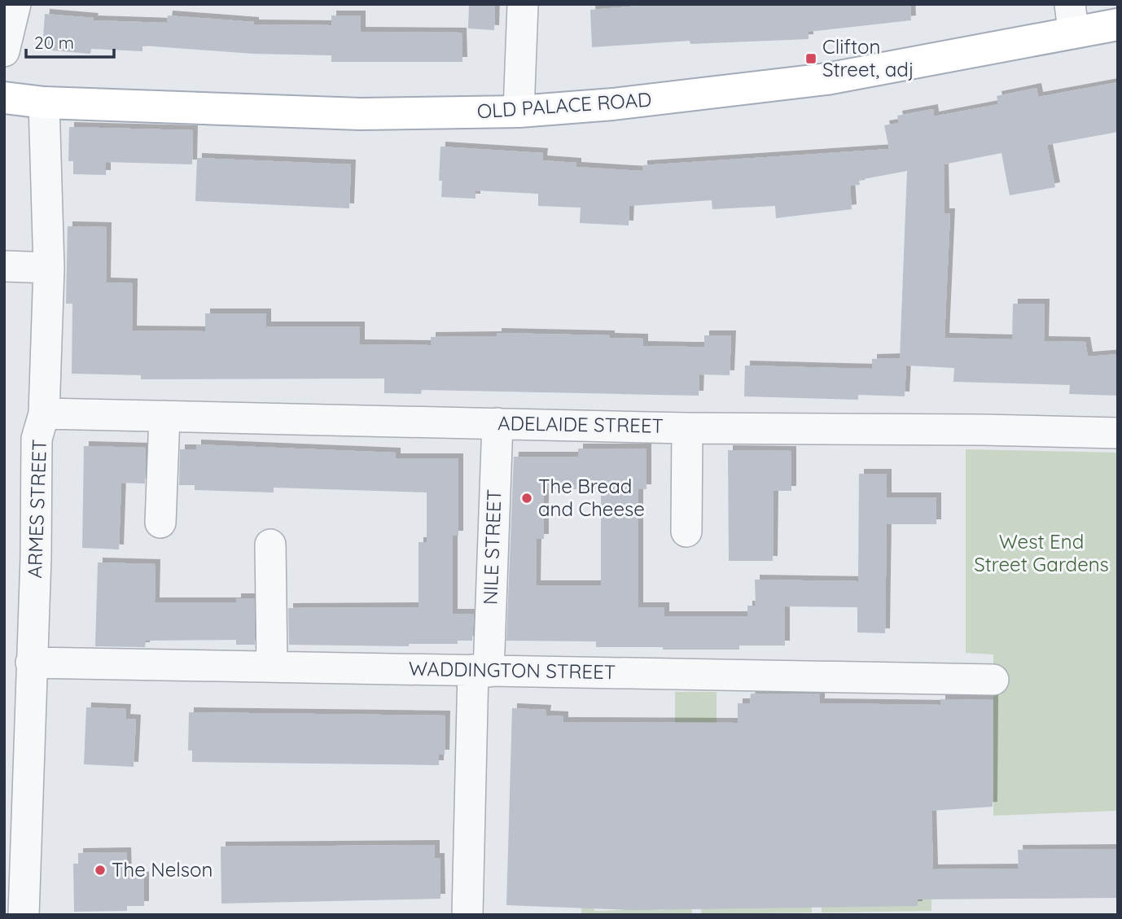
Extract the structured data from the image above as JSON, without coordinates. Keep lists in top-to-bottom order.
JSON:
{
  "streets": {
    "main road": ["OLD PALACE ROAD"],
    "street": [
      "ADELAIDE STREET",
      "ARMES STREET",
      "NILE STREET",
      "WADDINGTON STREET"
    ]
  },
  "crossings": [
    ["OLD PALACE ROAD", "ARMES STREET"],
    ["ADELAIDE STREET", "ARMES STREET"],
    ["ADELAIDE STREET", "NILE STREET"],
    ["ARMES STREET", "WADDINGTON STREET"],
    ["NILE STREET", "WADDINGTON STREET"]
  ],
  "parks": ["West End Street Gardens"],
  "places": {
    "transit": ["Clifton Street, adj"],
    "other": ["The Bread and Cheese", "The Nelson"]
  },
  "scale_bar": "20 m"
}
